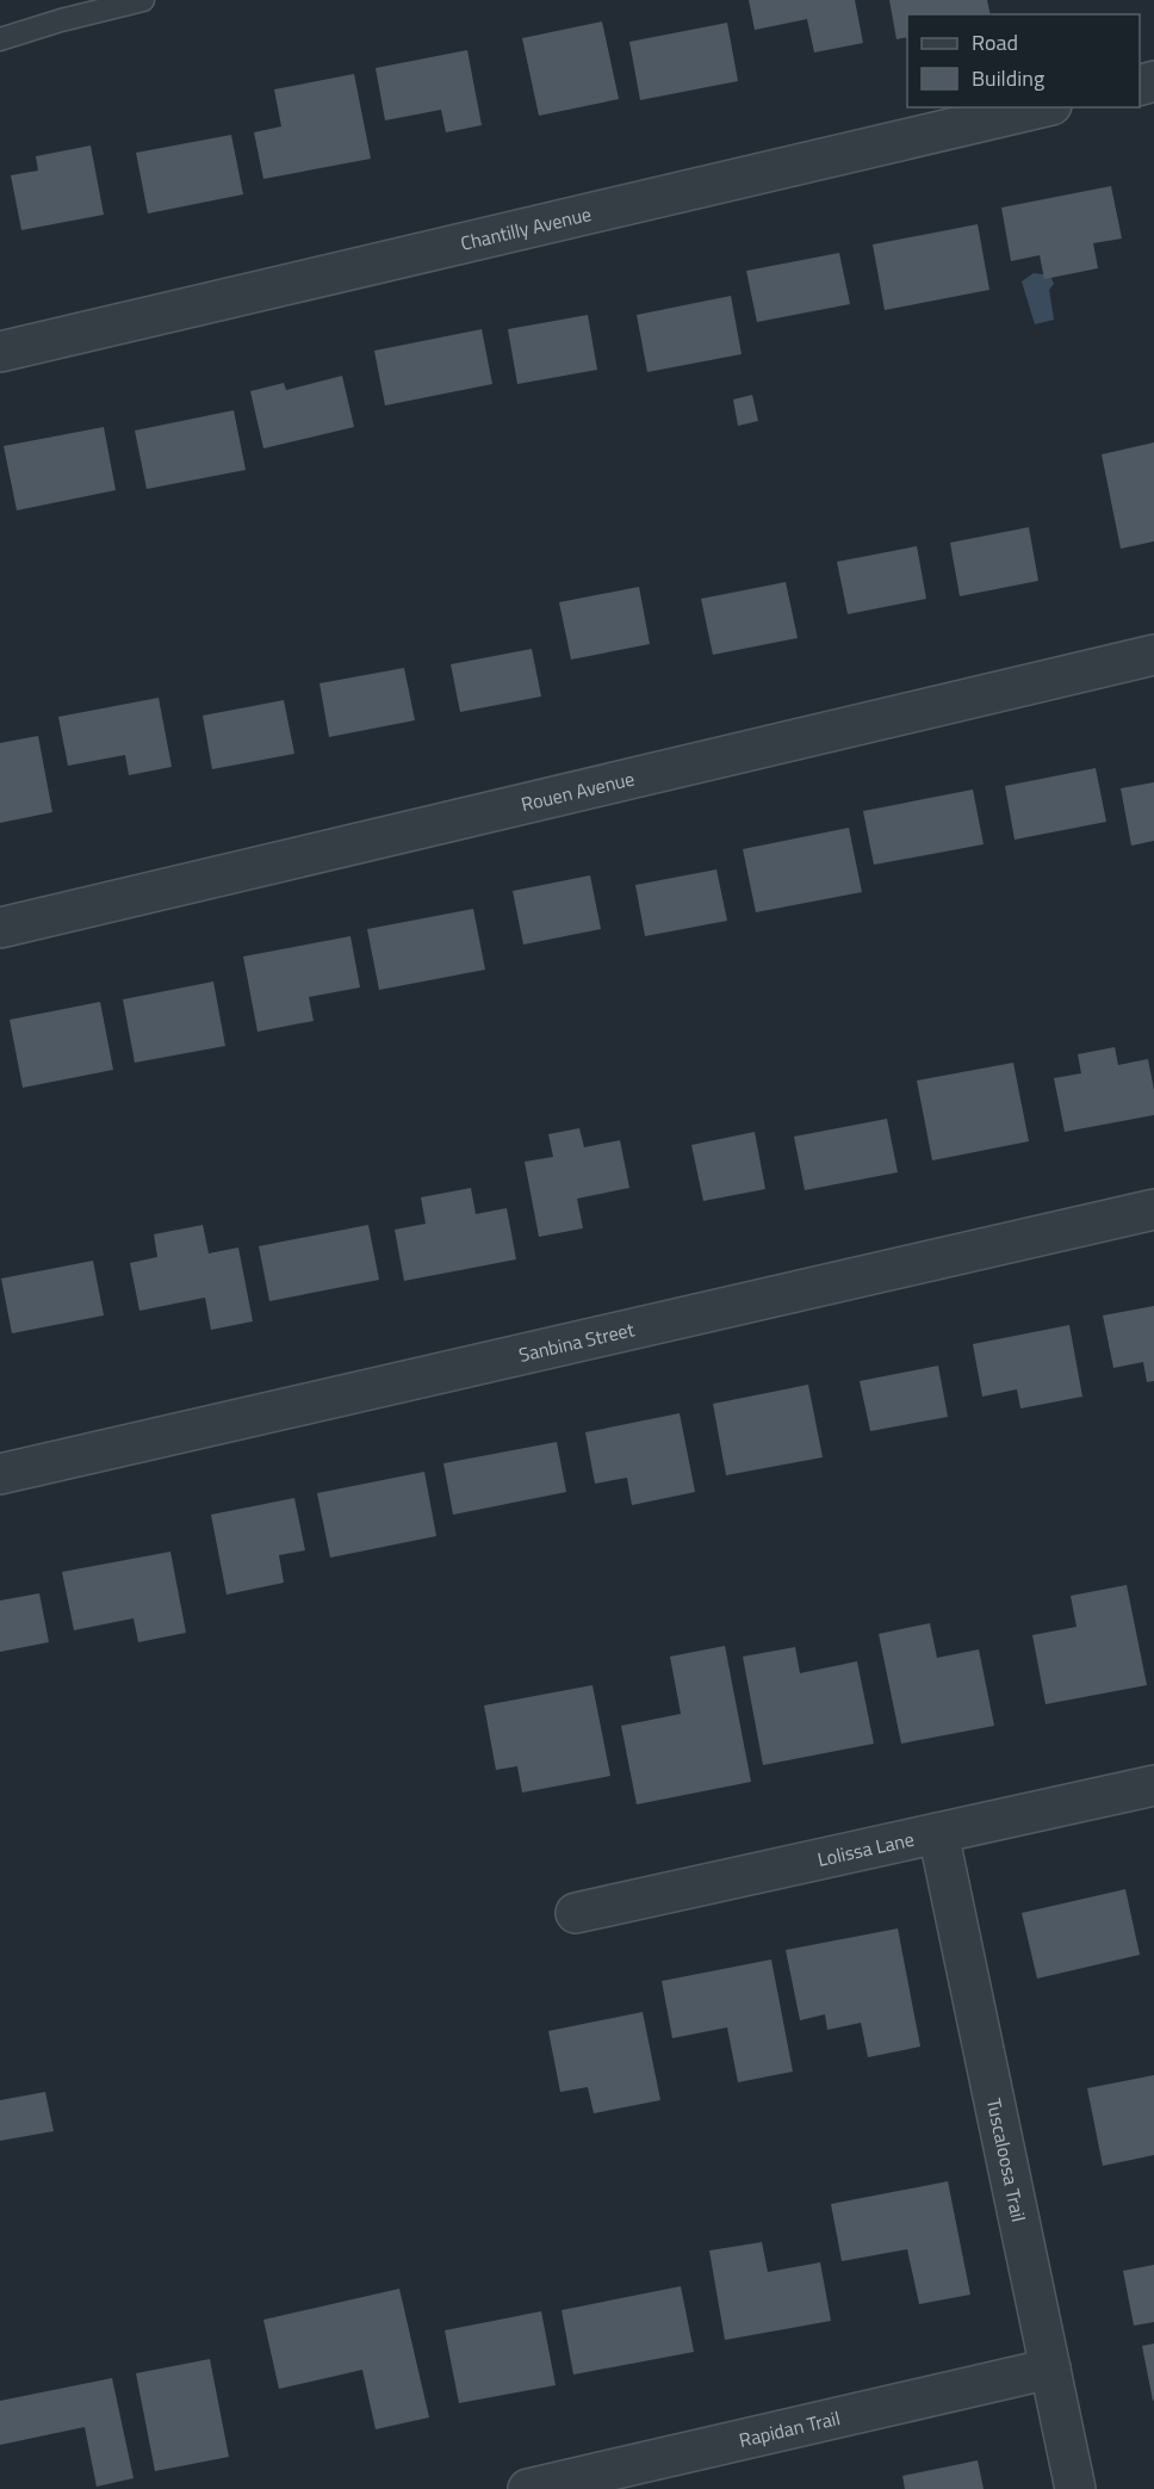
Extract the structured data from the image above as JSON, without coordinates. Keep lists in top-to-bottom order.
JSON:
{
  "streets": {
    "street": [
      "Chantilly Avenue",
      "Rouen Avenue",
      "Sanbina Street",
      "Lolissa Lane",
      "Tuscaloosa Trail",
      "Rapidan Trail"
    ]
  },
  "crossings": [
    ["Lolissa Lane", "Tuscaloosa Trail"],
    ["Tuscaloosa Trail", "Rapidan Trail"]
  ],
  "legend": ["Road", "Building"]
}
